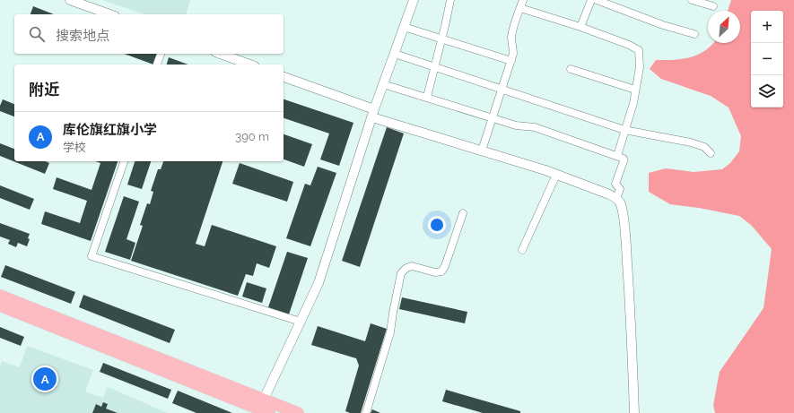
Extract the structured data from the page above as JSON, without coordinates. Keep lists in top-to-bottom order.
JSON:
{
  "north": "top right",
  "page": {
    "map_buttons": ["+", "−"],
    "search": "搜索地点",
    "heading": "附近",
    "list": [
      {
        "mark": "A",
        "name": "库伦旗红旗小学",
        "note": "学校",
        "value": "390 m"
      }
    ],
    "pins": "A"
  }
}
